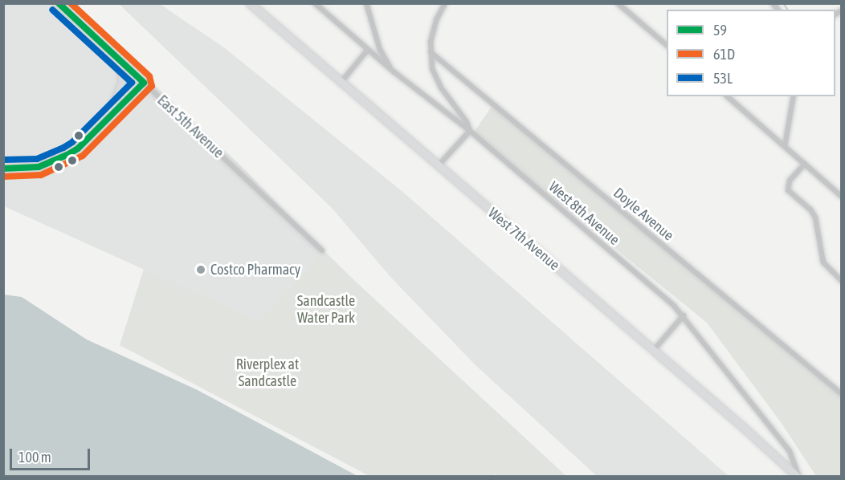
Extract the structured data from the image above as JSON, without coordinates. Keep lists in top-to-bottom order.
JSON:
{
  "streets": {
    "main road": ["West 7th Avenue"],
    "street": ["East 5th Avenue", "West 8th Avenue", "Doyle Avenue"]
  },
  "crossings": [
    ["West 8th Avenue", "West 7th Avenue"]
  ],
  "parks": ["Sandcastle Water Park", "Riverplex at Sandcastle"],
  "places": ["Costco Pharmacy"],
  "lines": ["transit line 59", "transit line 61D", "transit line 53L"],
  "legend": ["59", "61D", "53L"],
  "scale_bar": "100 m"
}
